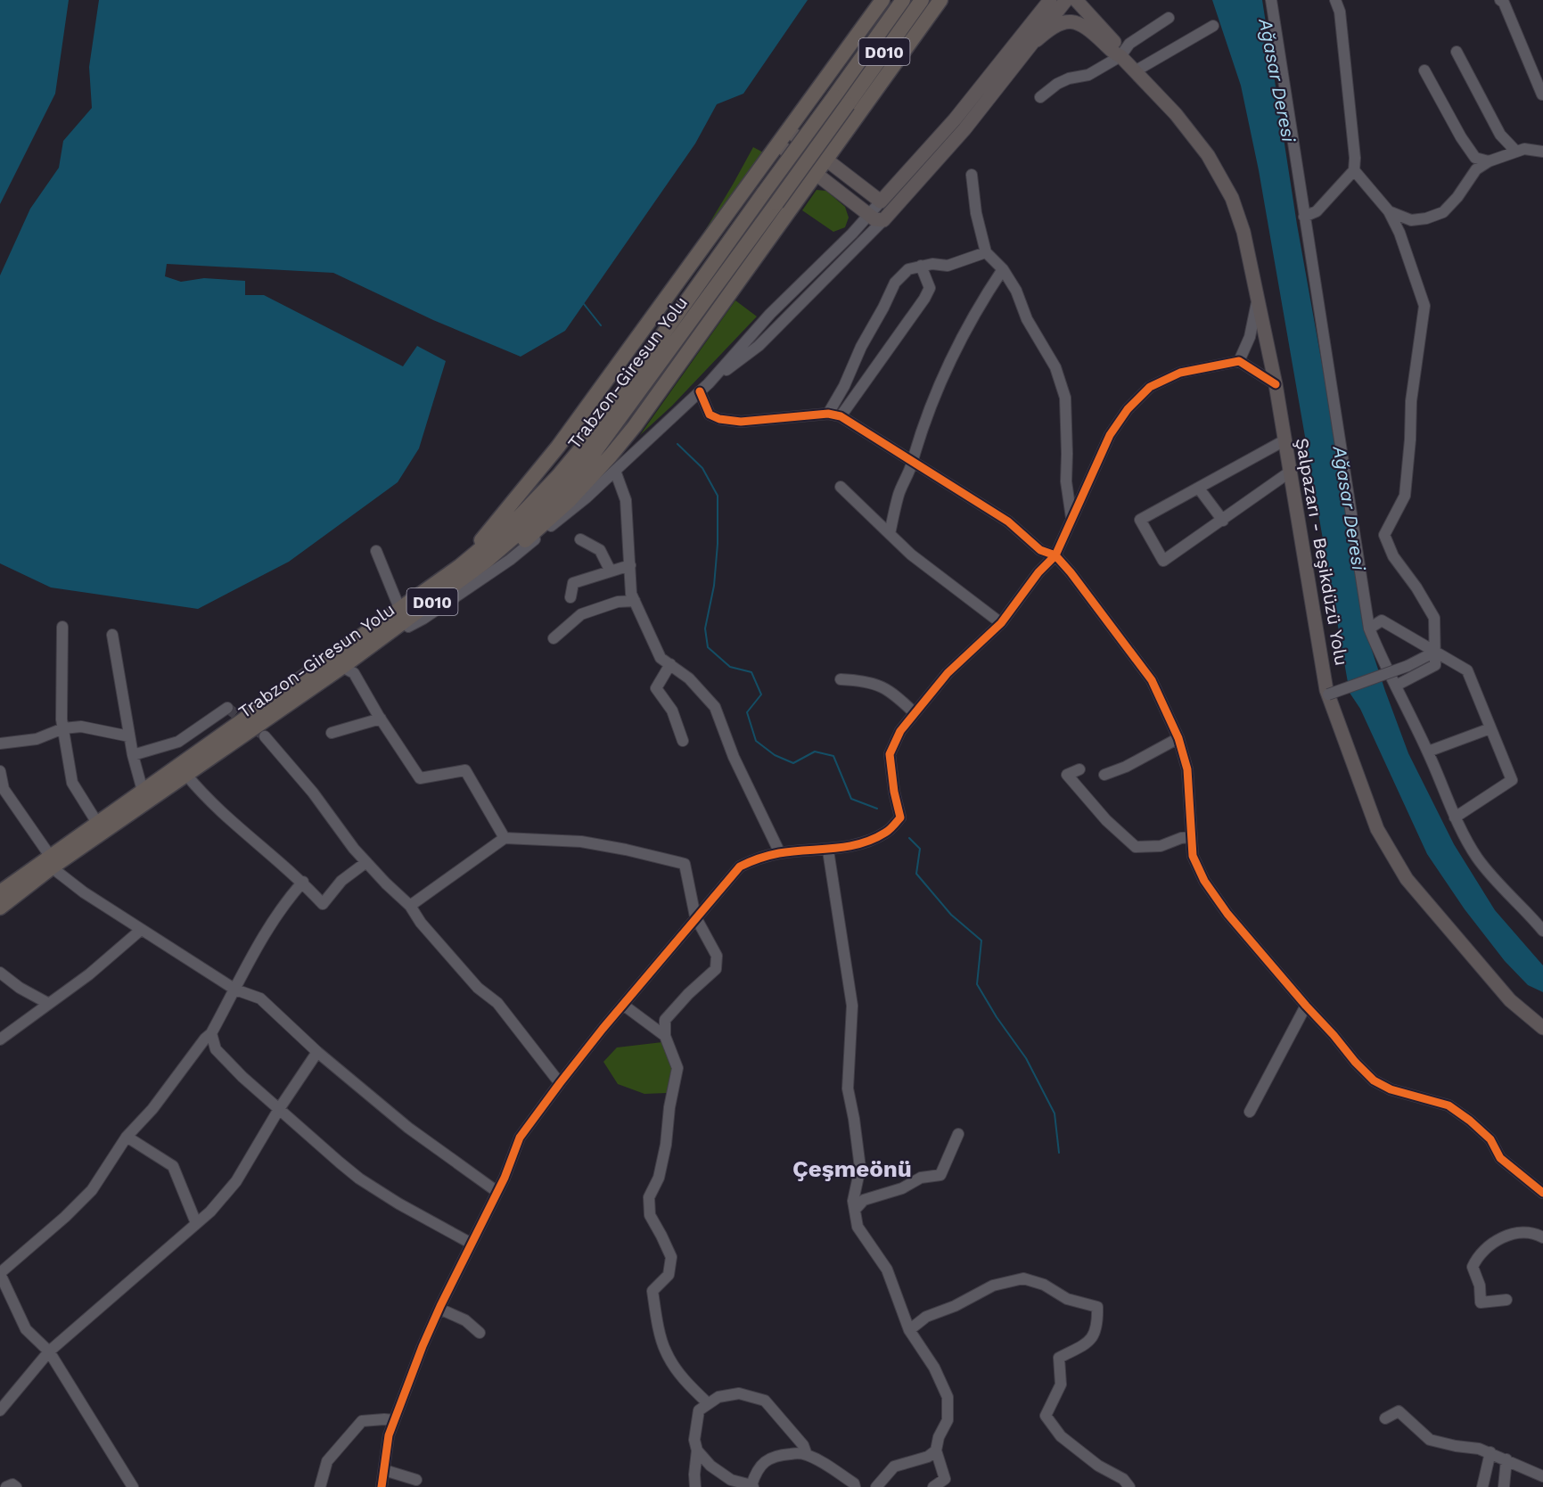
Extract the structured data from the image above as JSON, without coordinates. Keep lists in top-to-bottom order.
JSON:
{
  "streets": {
    "highway": ["D010", "Trabzon-Giresun Yolu"],
    "main road": ["Şalpazarı - Beşikdüzü Yolu"]
  },
  "crossings": [
    ["D010", "Trabzon-Giresun Yolu"]
  ],
  "districts": ["Çeşmeönü"],
  "water": ["Ağasar Deresi"]
}
